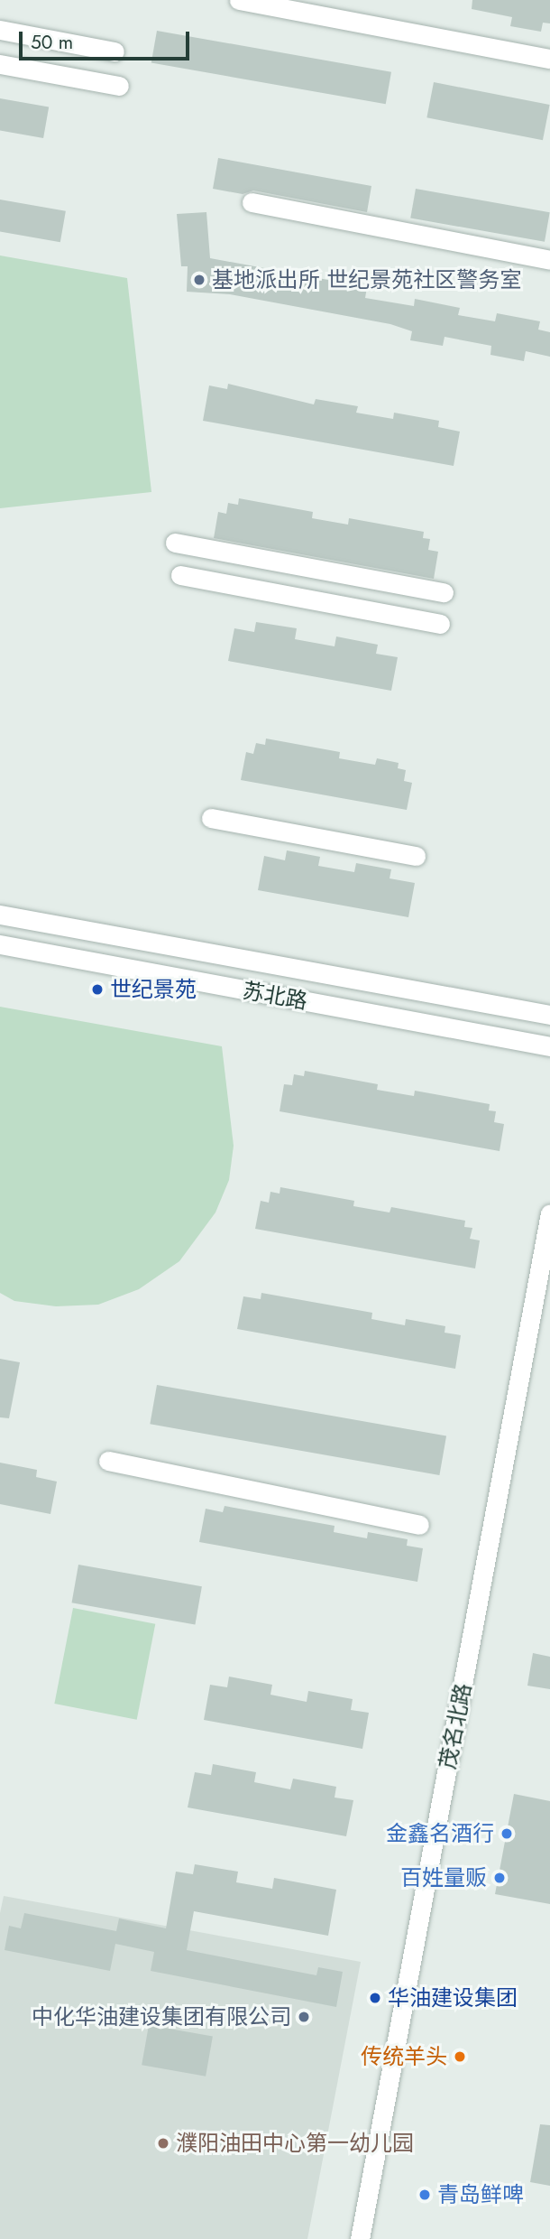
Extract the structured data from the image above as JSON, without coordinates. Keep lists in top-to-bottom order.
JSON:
{
  "streets": {
    "street": ["苏北路", "茂名北路"]
  },
  "places": [
    "基地派出所 世纪景苑社区警务室",
    "世纪景苑",
    "金鑫名酒行",
    "百姓量贩",
    "华油建设集团",
    "中化华油建设集团有限公司",
    "传统羊头",
    "濮阳油田中心第一幼儿园",
    "青岛鲜啤"
  ],
  "scale_bar": "50 m"
}
